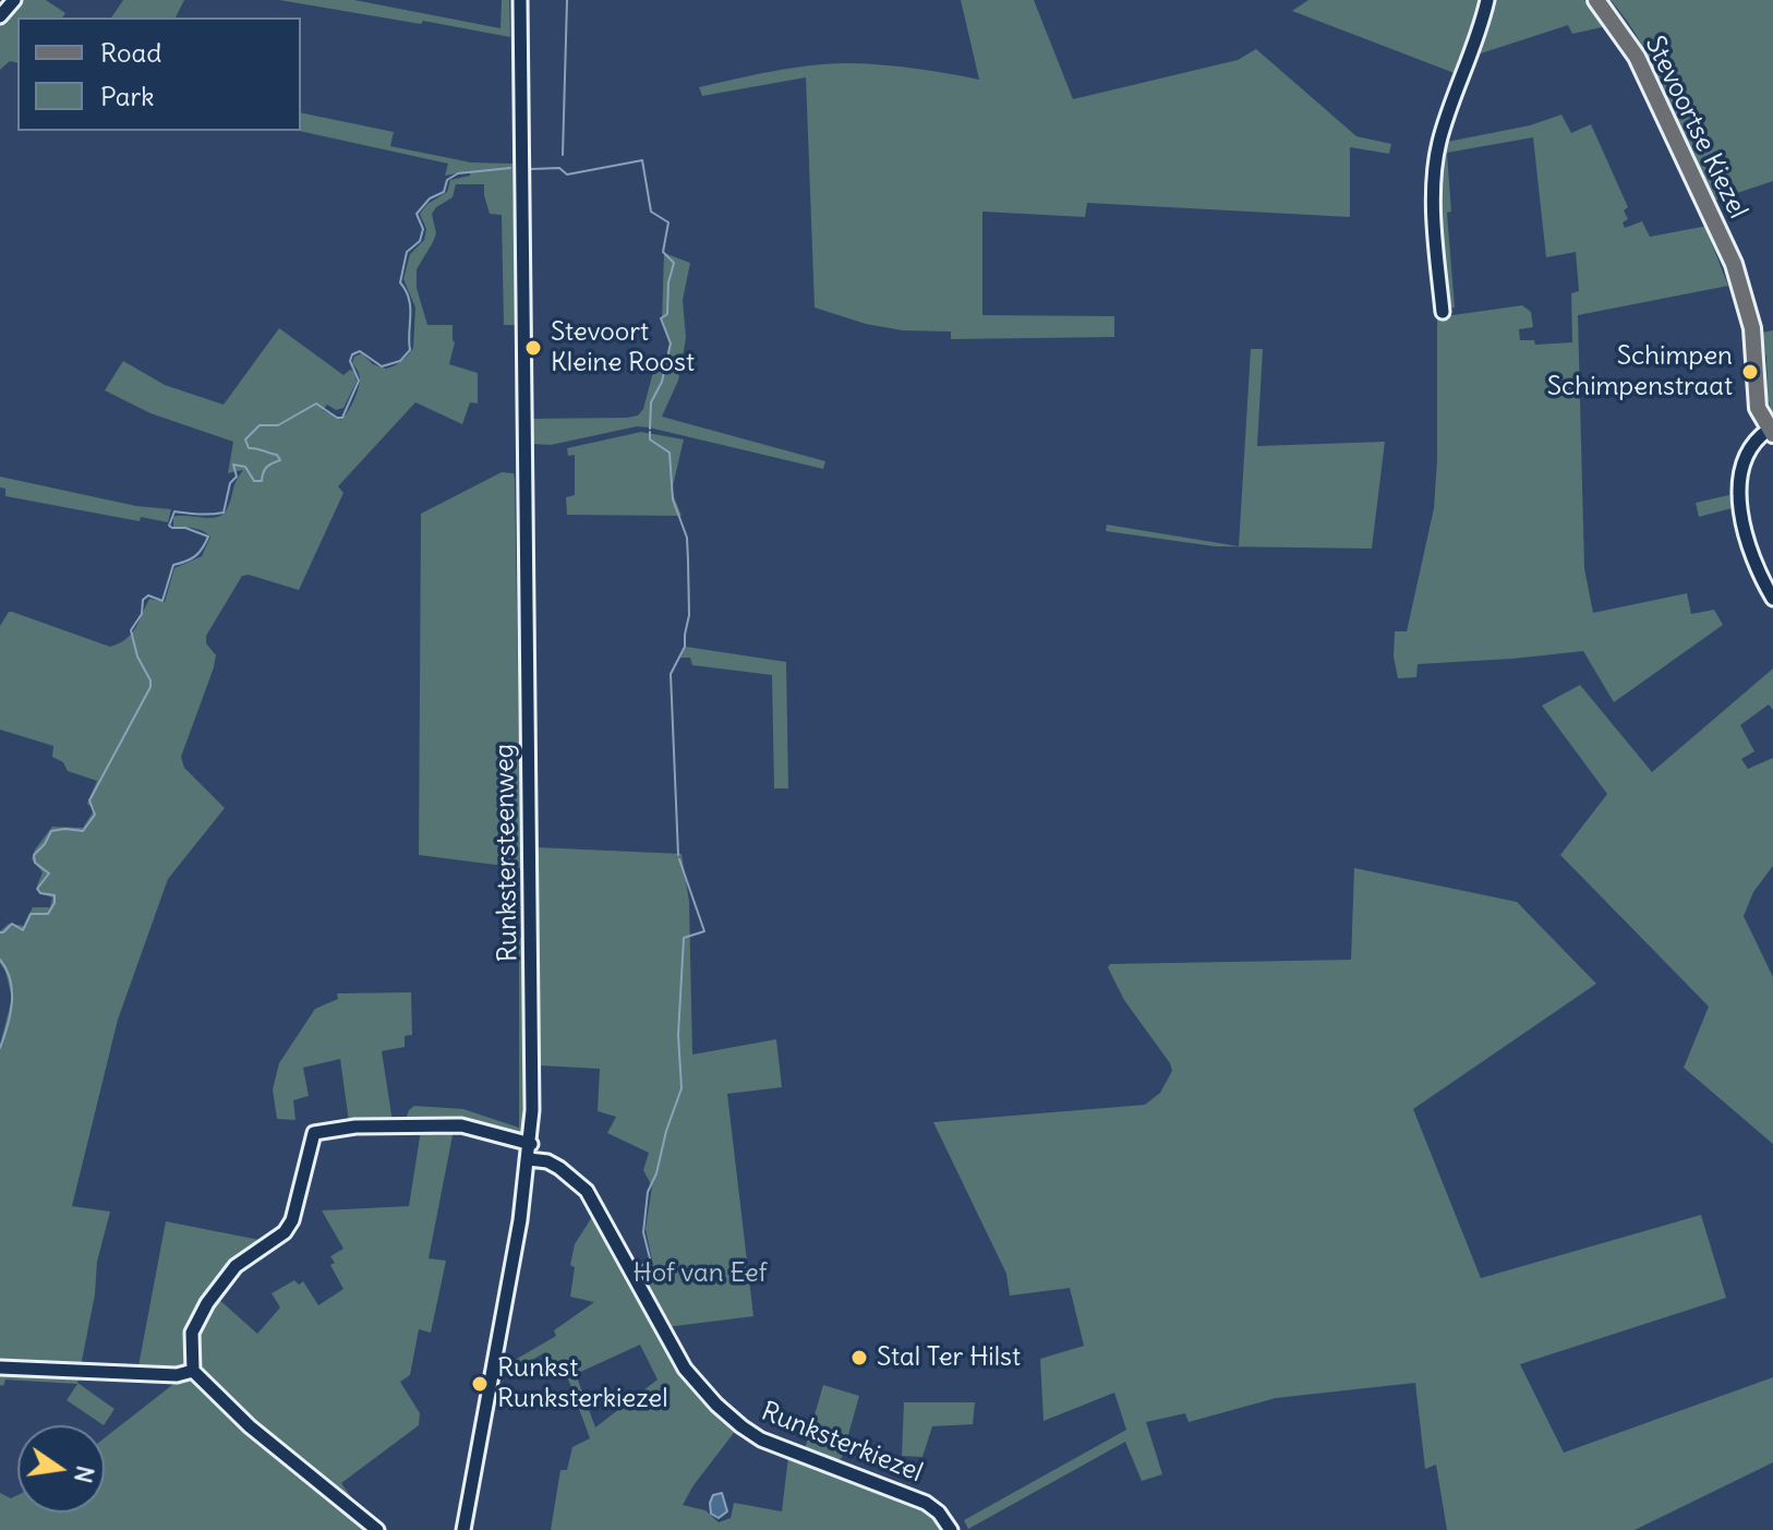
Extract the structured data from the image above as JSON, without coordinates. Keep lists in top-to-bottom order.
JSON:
{
  "streets": {
    "main road": ["Stevoortse Kiezel"],
    "street": ["Runkstersteenweg", "Runksterkiezel"]
  },
  "crossings": [
    ["Runkstersteenweg", "Runksterkiezel"]
  ],
  "parks": ["Hof van Eef"],
  "places": [
    "Stevoort Kleine Roost",
    "Schimpen Schimpenstraat",
    "Stal Ter Hilst",
    "Runkst Runksterkiezel"
  ],
  "legend": ["Road", "Park"],
  "north": "right"
}
